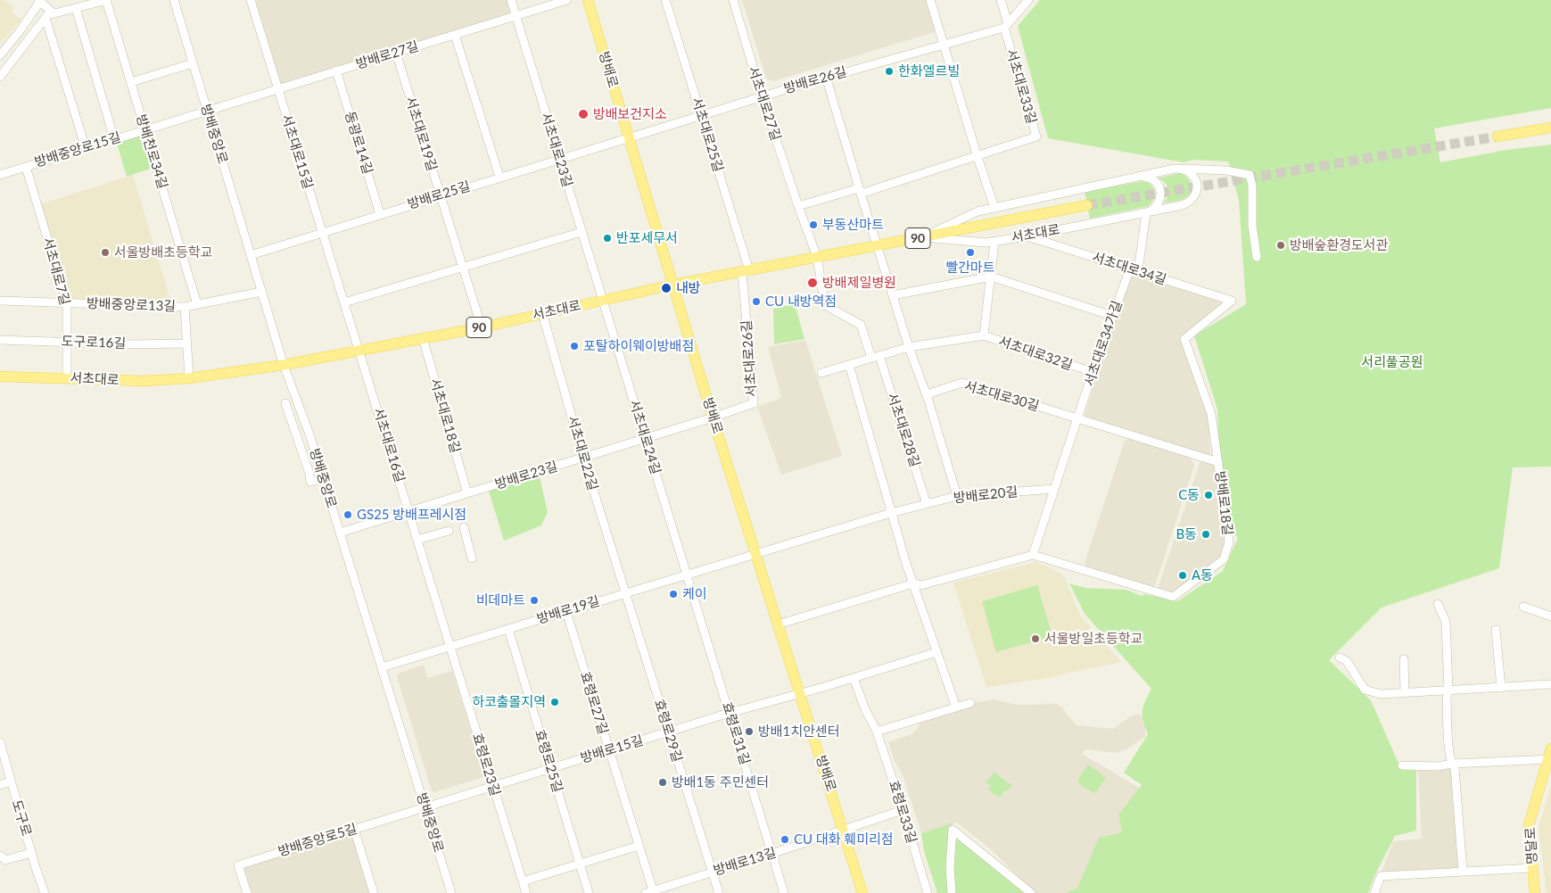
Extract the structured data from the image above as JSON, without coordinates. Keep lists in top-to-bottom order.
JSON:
{
  "streets": {
    "main road": [
      "방배로",
      "서초대로",
      "90",
      "명달로"
    ],
    "street": [
      "방배로27길",
      "방배로26길",
      "서초대로33길",
      "서초대로27길",
      "방배중앙로",
      "서초대로19길",
      "서초대로25길",
      "동광로14길",
      "방배중앙로15길",
      "서초대로23길",
      "방배천로34길",
      "서초대로15길",
      "방배로25길",
      "서초대로34길",
      "서초대로7길",
      "방배중앙로13길",
      "도구로16길",
      "서초대로34가길",
      "서초대로32길",
      "서초대로26길",
      "서초대로30길",
      "서초대로18길",
      "서초대로28길",
      "서초대로24길",
      "서초대로16길",
      "서초대로22길",
      "방배로23길",
      "방배로20길",
      "방배로18길",
      "방배로19길",
      "효령로27길",
      "효령로29길",
      "효령로31길",
      "방배로15길",
      "효령로25길",
      "효령로23길",
      "효령로33길",
      "도구로",
      "방배중앙로5길",
      "방배로13길"
    ]
  },
  "crossings": [
    ["방배로27길", "방배중앙로"],
    ["방배로27길", "서초대로19길"],
    ["방배로27길", "동광로14길"],
    ["방배로27길", "방배중앙로15길"],
    ["방배로27길", "서초대로23길"],
    ["방배로27길", "서초대로15길"],
    ["방배로", "방배로26길"],
    ["방배로", "방배로25길"],
    ["방배로", "서초대로"],
    ["방배로", "서초대로26길"],
    ["방배로", "방배로23길"],
    ["방배로", "방배로20길"],
    ["방배로", "방배로19길"],
    ["방배로", "방배로15길"],
    ["방배로", "방배로13길"],
    ["방배로26길", "서초대로33길"],
    ["방배로26길", "서초대로27길"],
    ["방배로26길", "서초대로25길"],
    ["방배로26길", "방배로25길"],
    ["서초대로27길", "서초대로"],
    ["서초대로27길", "서초대로28길"],
    ["방배중앙로", "방배중앙로15길"],
    ["방배중앙로", "방배로25길"],
    ["방배중앙로", "서초대로"],
    ["방배중앙로", "방배중앙로13길"],
    ["방배중앙로", "방배로23길"],
    ["방배중앙로", "방배로19길"],
    ["방배중앙로", "방배로15길"],
    ["방배중앙로", "방배중앙로5길"],
    ["서초대로19길", "방배로25길"],
    ["서초대로19길", "서초대로"],
    ["서초대로25길", "서초대로"],
    ["서초대로25길", "서초대로26길"],
    ["동광로14길", "방배로25길"],
    ["방배중앙로15길", "방배천로34길"],
    ["방배중앙로15길", "서초대로7길"],
    ["서초대로23길", "방배로25길"],
    ["서초대로23길", "서초대로"],
    ["서초대로23길", "서초대로24길"],
    ["방배천로34길", "방배중앙로13길"],
    ["서초대로15길", "방배로25길"],
    ["서초대로15길", "서초대로"],
    ["서초대로15길", "서초대로16길"],
    ["서초대로", "서초대로34길"],
    ["서초대로", "서초대로7길"],
    ["서초대로", "서초대로32길"],
    ["서초대로", "서초대로26길"],
    ["서초대로", "서초대로18길"],
    ["서초대로", "서초대로28길"],
    ["서초대로", "서초대로24길"],
    ["서초대로", "서초대로16길"],
    ["서초대로", "서초대로22길"],
    ["서초대로34길", "서초대로34가길"],
    ["서초대로34길", "방배로18길"],
    ["서초대로7길", "방배중앙로13길"],
    ["서초대로7길", "도구로16길"],
    ["서초대로34가길", "서초대로32길"],
    ["서초대로34가길", "서초대로30길"],
    ["서초대로34가길", "방배로20길"],
    ["서초대로34가길", "방배로18길"],
    ["서초대로26길", "방배로23길"],
    ["서초대로18길", "방배로23길"],
    ["서초대로28길", "방배로20길"],
    ["서초대로24길", "방배로23길"],
    ["서초대로24길", "방배로19길"],
    ["서초대로24길", "효령로31길"],
    ["서초대로16길", "방배로23길"],
    ["서초대로16길", "방배로19길"],
    ["서초대로16길", "효령로23길"],
    ["서초대로22길", "방배로23길"],
    ["서초대로22길", "방배로19길"],
    ["서초대로22길", "효령로29길"],
    ["방배로20길", "방배로19길"],
    ["방배로19길", "효령로27길"],
    ["방배로19길", "효령로29길"],
    ["방배로19길", "효령로31길"],
    ["방배로19길", "효령로25길"],
    ["방배로19길", "효령로23길"],
    ["효령로27길", "방배로15길"],
    ["효령로27길", "방배로13길"],
    ["효령로29길", "방배로15길"],
    ["효령로29길", "방배로13길"],
    ["효령로31길", "방배로15길"],
    ["효령로31길", "방배로13길"],
    ["방배로15길", "효령로25길"],
    ["방배로15길", "효령로23길"],
    ["방배로15길", "효령로33길"],
    ["방배로15길", "방배중앙로5길"]
  ],
  "parks": ["서리풀공원"],
  "places": [
    "한화엘르빌",
    "방배보건지소",
    "부동산마트",
    "반포세무서",
    "방배숲환경도서관",
    "서울방배초등학교",
    "빨간마트",
    "방배제일병원",
    "내방",
    "CU 내방역점",
    "포탈하이웨이방배점",
    "C동",
    "GS25 방배프레시점",
    "B동",
    "A동",
    "케이",
    "비데마트",
    "서울방일초등학교",
    "하코출몰지역",
    "방배1치안센터",
    "방배1동 주민센터",
    "CU 대화 훼미리점"
  ]
}
